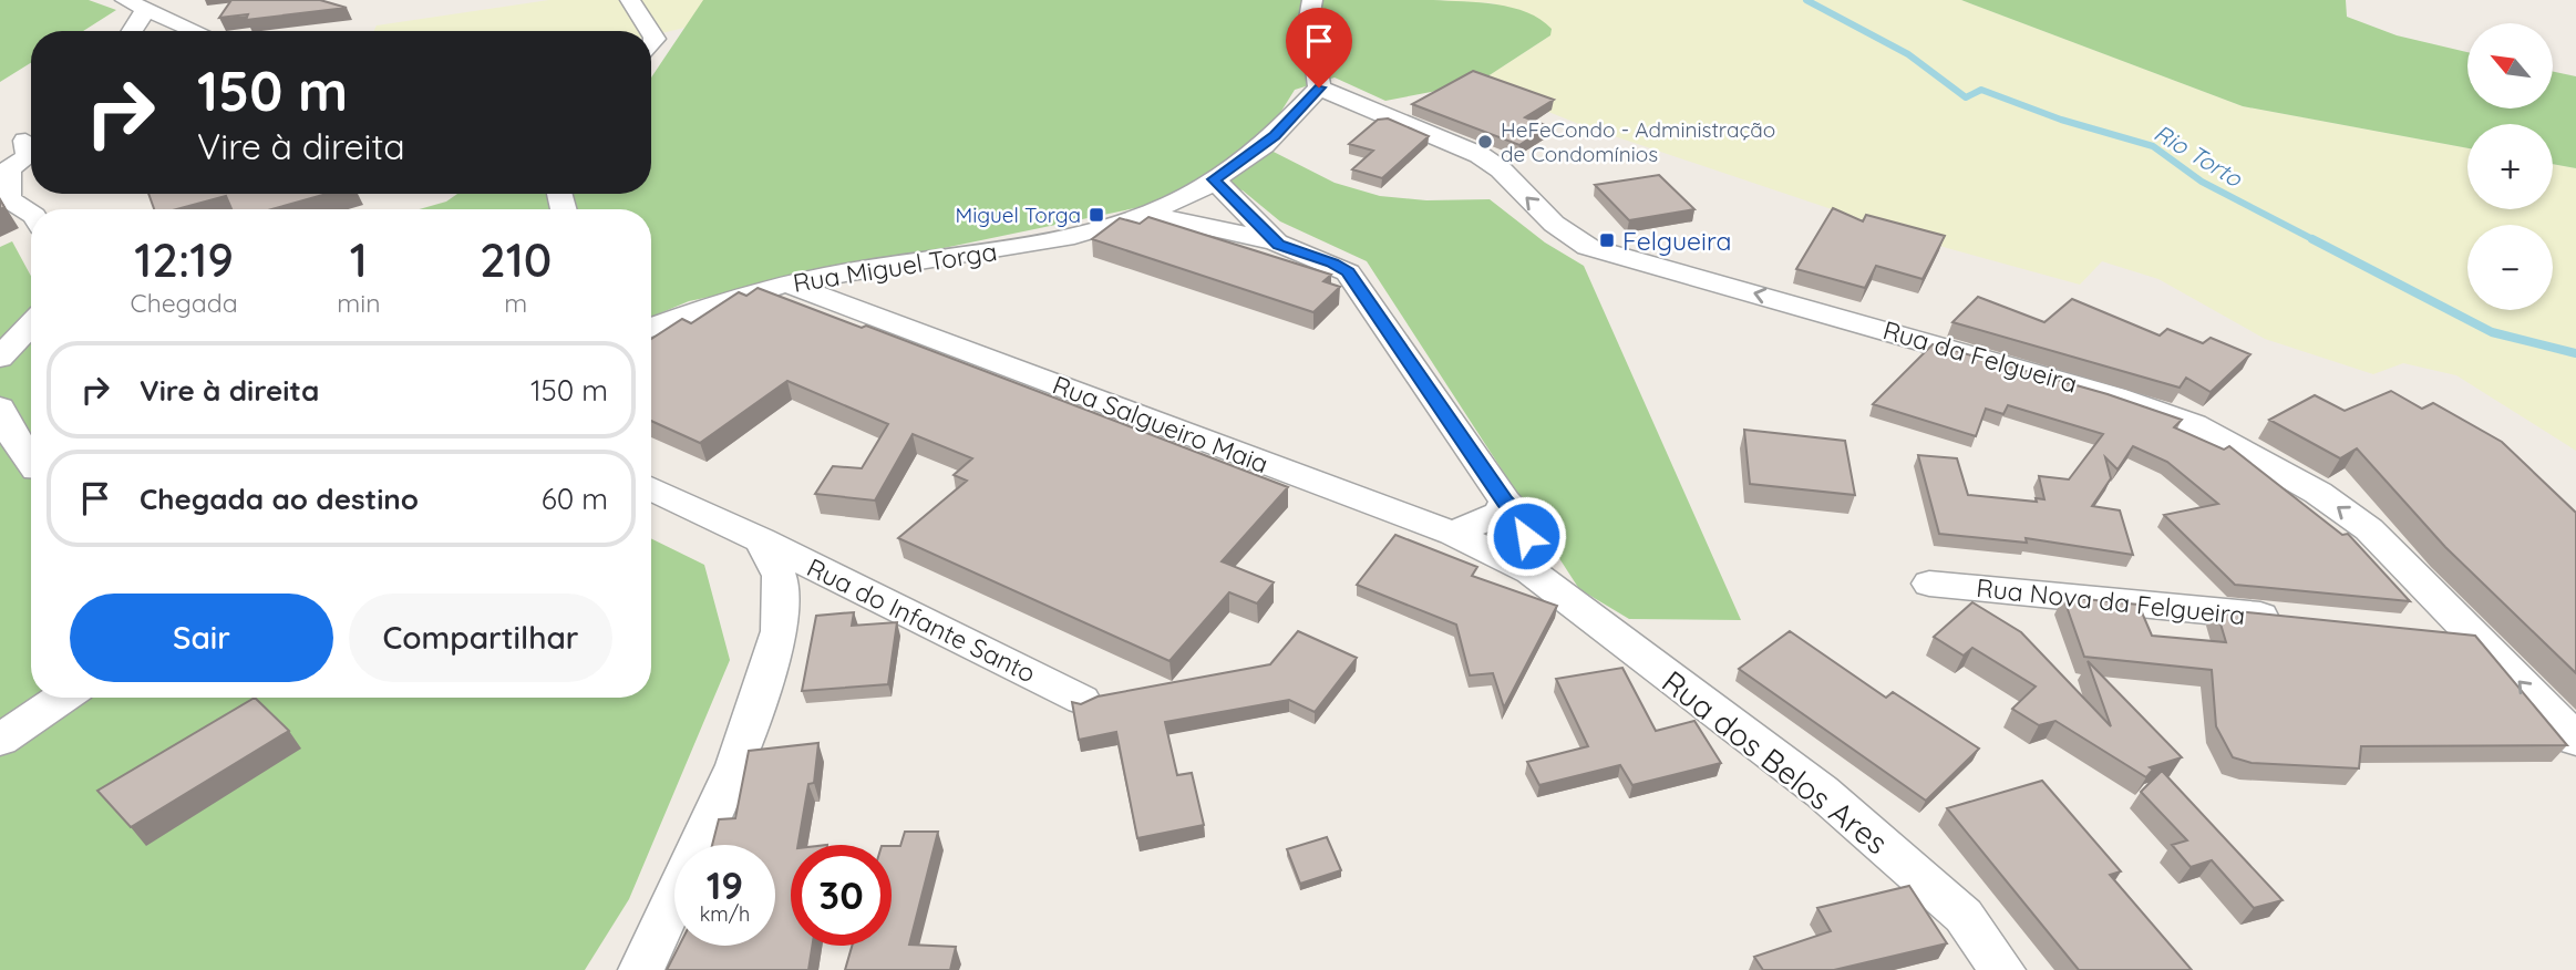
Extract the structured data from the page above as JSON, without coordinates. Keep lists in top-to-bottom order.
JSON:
{
  "streets": {
    "street": [
      "Rua Miguel Torga",
      "Rua da Felgueira",
      "Rua Salgueiro Maia",
      "Rua Nova da Felgueira",
      "Rua do Infante Santo",
      "Rua dos Belos Ares"
    ]
  },
  "crossings": [
    ["Rua Miguel Torga", "Rua da Felgueira"],
    ["Rua Miguel Torga", "Rua Salgueiro Maia"],
    ["Rua Salgueiro Maia", "Rua dos Belos Ares"]
  ],
  "water": ["Rio Torto"],
  "places": {
    "other": ["HeFeCondo - Administração de Condomínios"],
    "transit": ["Miguel Torga", "Felgueira"]
  },
  "north": "top left",
  "page": {
    "map_buttons": ["+", "−"],
    "turn": ["150 m", "Vire à direita"],
    "eta": [
      "12:19",
      "Chegada",
      "1",
      "min",
      "210",
      "m"
    ],
    "list": [
      {
        "name": "Vire à direita",
        "value": "150 m"
      },
      {
        "name": "Chegada ao destino",
        "value": "60 m"
      }
    ],
    "buttons": ["Sair", "Compartilhar"],
    "speed": "19 km/h",
    "limit": "30"
  }
}
